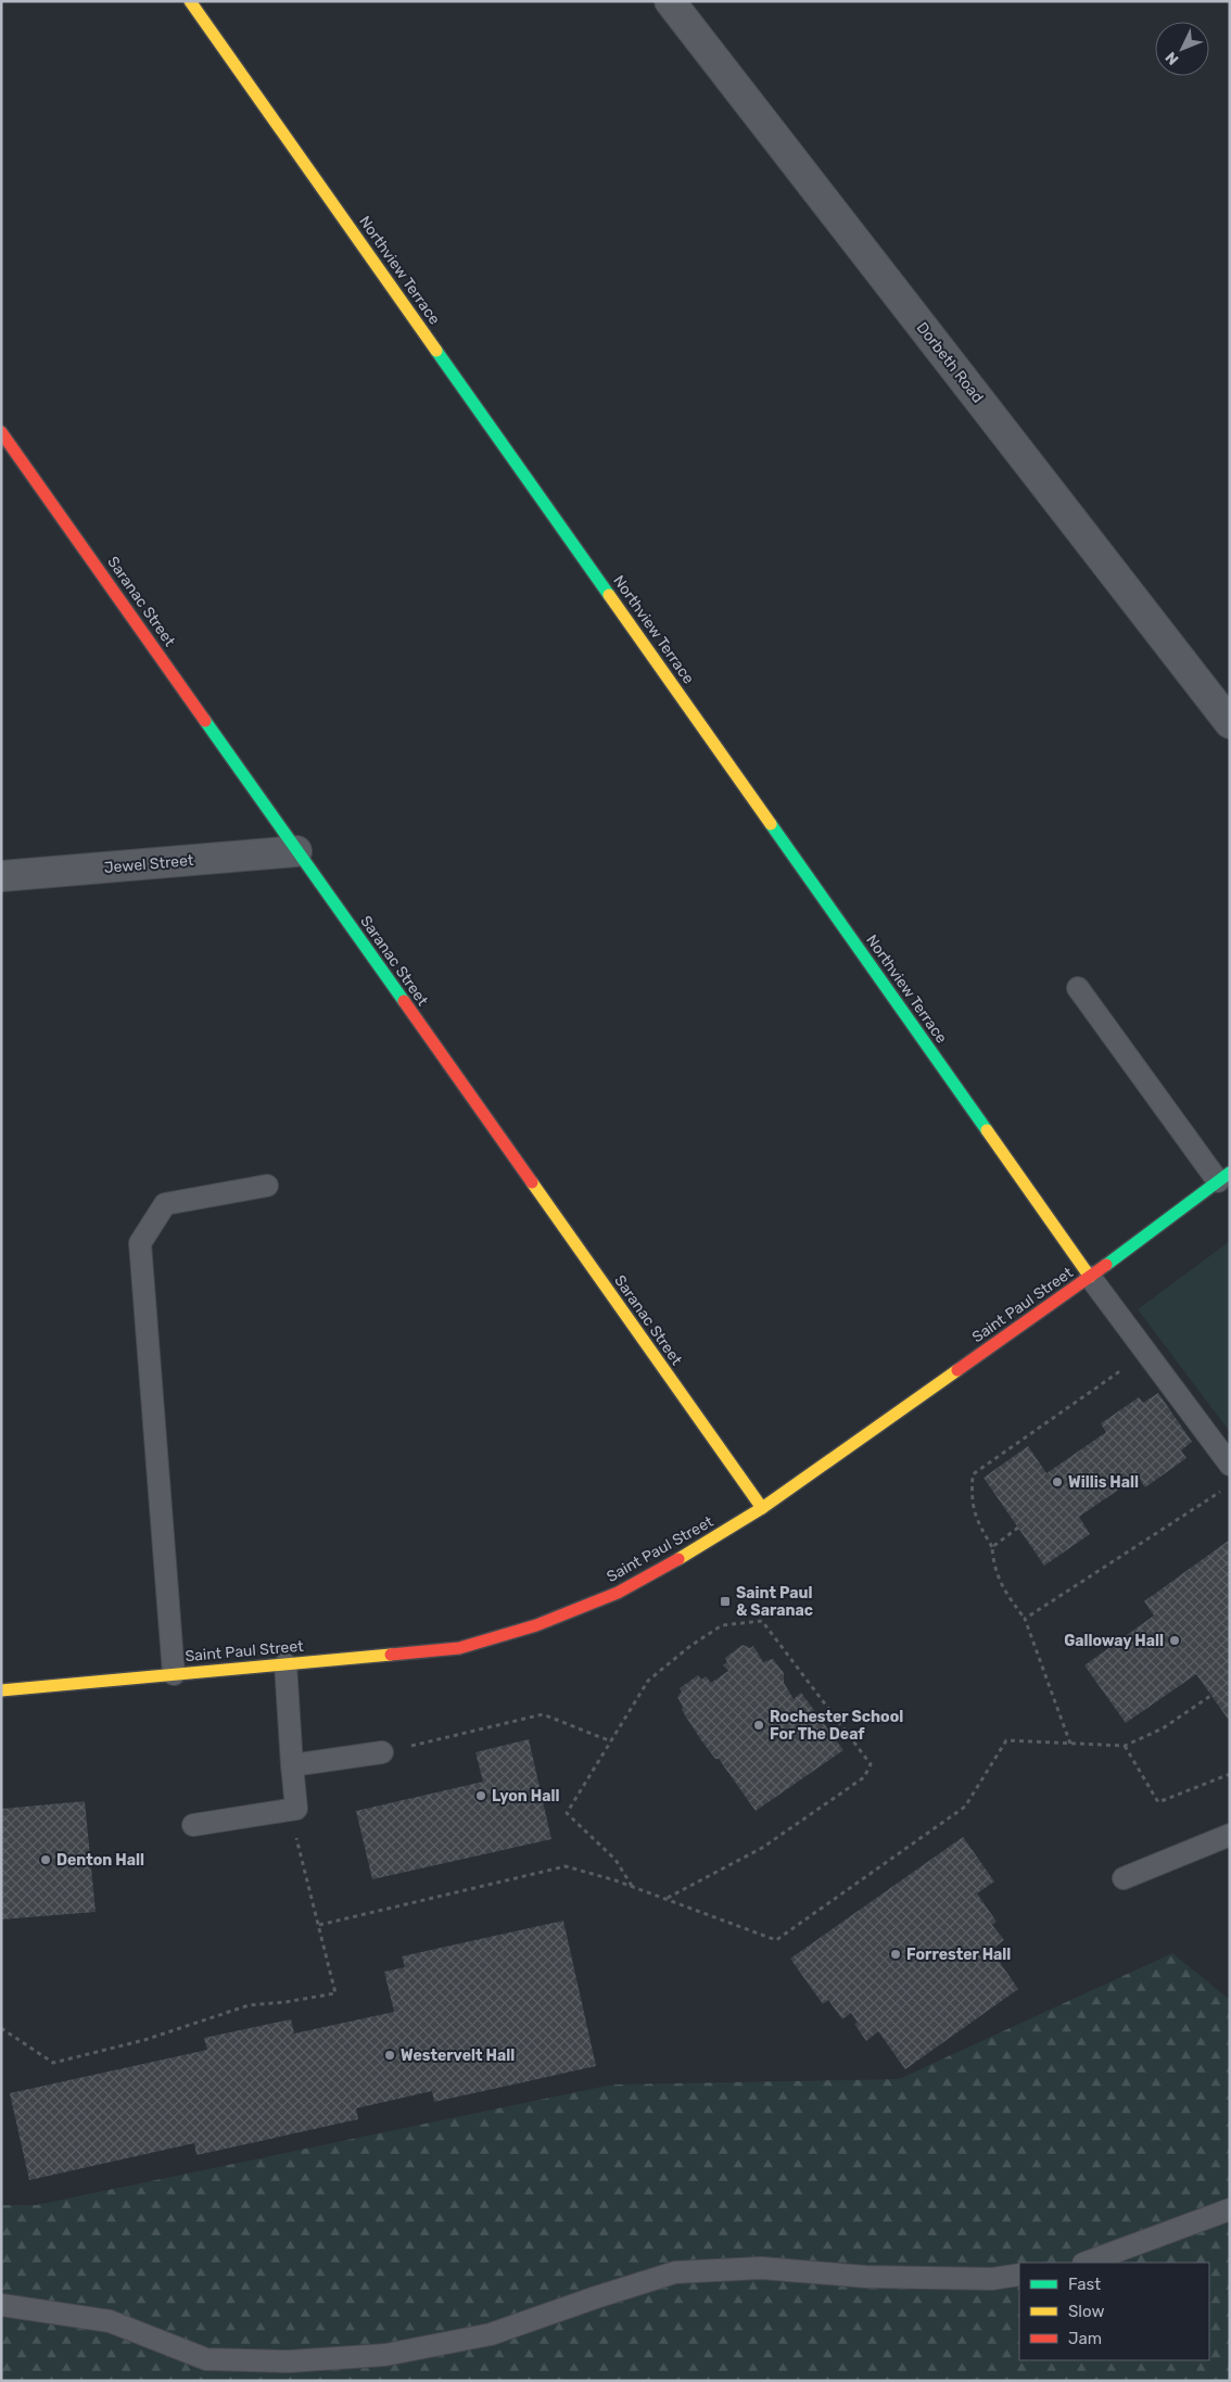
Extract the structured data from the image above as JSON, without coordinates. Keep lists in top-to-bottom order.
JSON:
{
  "streets": {
    "street": [
      "Northview Terrace",
      "Dorbeth Road",
      "Saranac Street",
      "Jewel Street",
      "Saint Paul Street"
    ]
  },
  "crossings": [
    ["Northview Terrace", "Saint Paul Street"],
    ["Saranac Street", "Jewel Street"],
    ["Saranac Street", "Saint Paul Street"]
  ],
  "places": {
    "other": [
      "Willis Hall",
      "Galloway Hall",
      "Rochester School For The Deaf",
      "Lyon Hall",
      "Denton Hall",
      "Forrester Hall",
      "Westervelt Hall"
    ],
    "transit": ["Saint Paul & Saranac"]
  },
  "legend": ["Fast", "Slow", "Jam"],
  "north": "bottom left"
}
